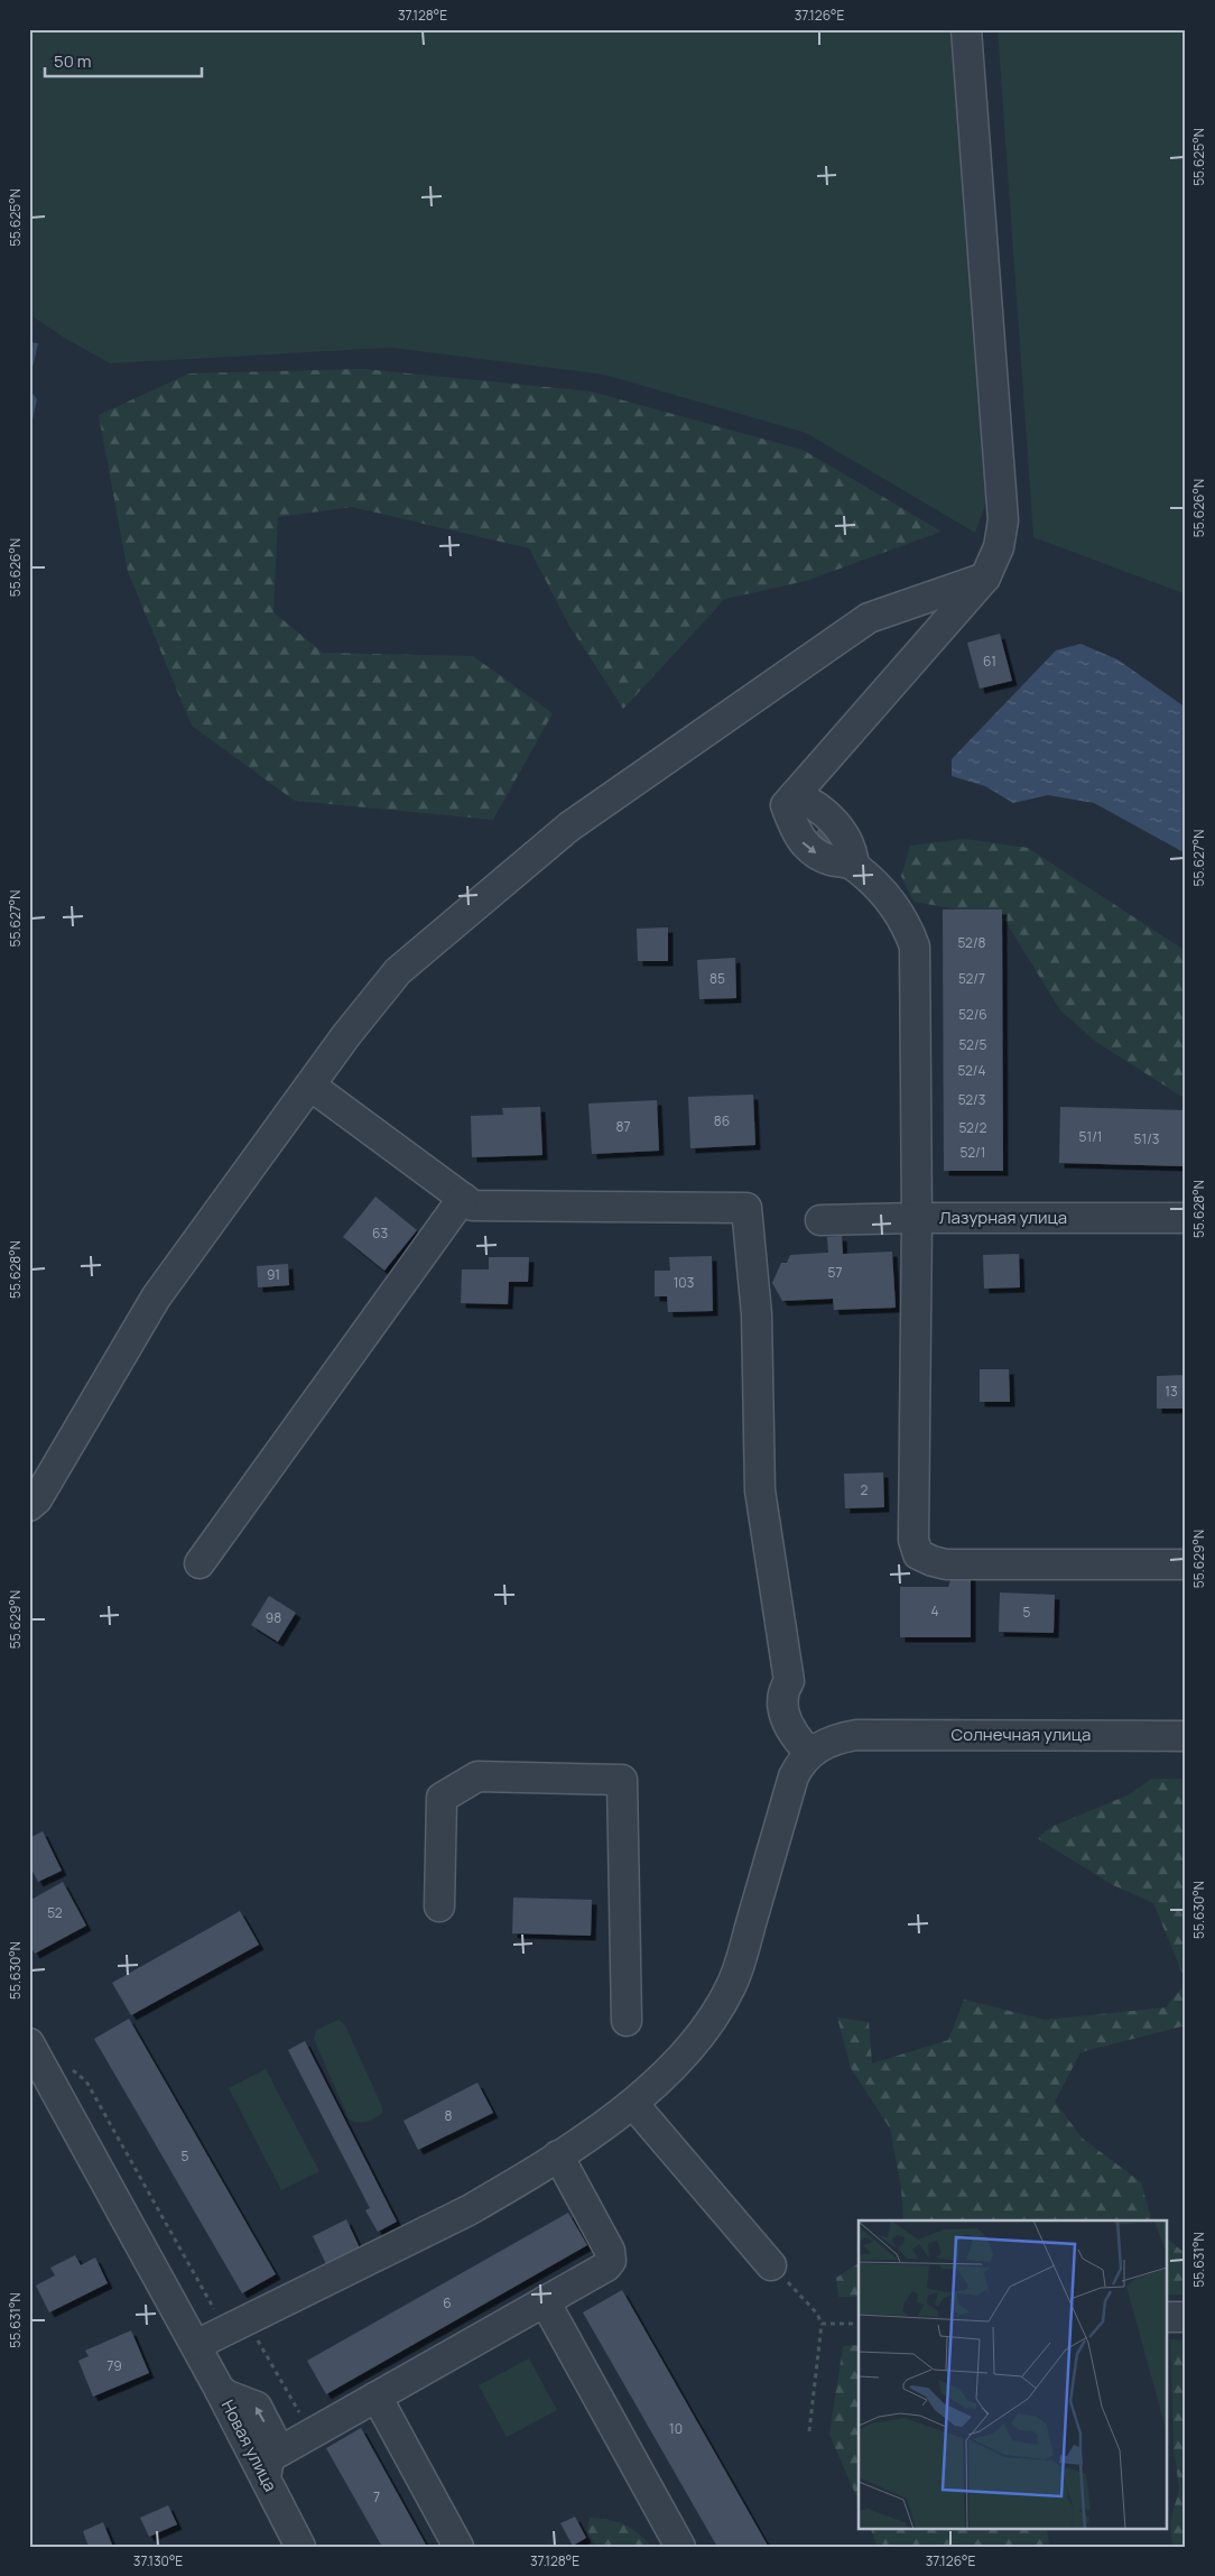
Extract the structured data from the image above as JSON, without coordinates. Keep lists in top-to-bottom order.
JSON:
{
  "streets": {
    "street": ["Лазурная улица", "Солнечная улица", "Новая улица"]
  },
  "house_numbers": [
    "61",
    "52/8",
    "85",
    "52/7",
    "52/6",
    "52/5",
    "52/4",
    "52/3",
    "86",
    "87",
    "52/2",
    "51/1",
    "51/3",
    "52/1",
    "63",
    "57",
    "91",
    "103",
    "13",
    "2",
    "4",
    "5",
    "98",
    "52",
    "8",
    "5",
    "6",
    "79",
    "10",
    "7"
  ],
  "scale_bar": "50 m",
  "coordinates": [
    "37.128°E",
    "37.126°E",
    "55.625°N",
    "55.626°N",
    "55.627°N",
    "55.628°N",
    "55.629°N",
    "55.630°N",
    "55.631°N",
    "37.130°E"
  ]
}
